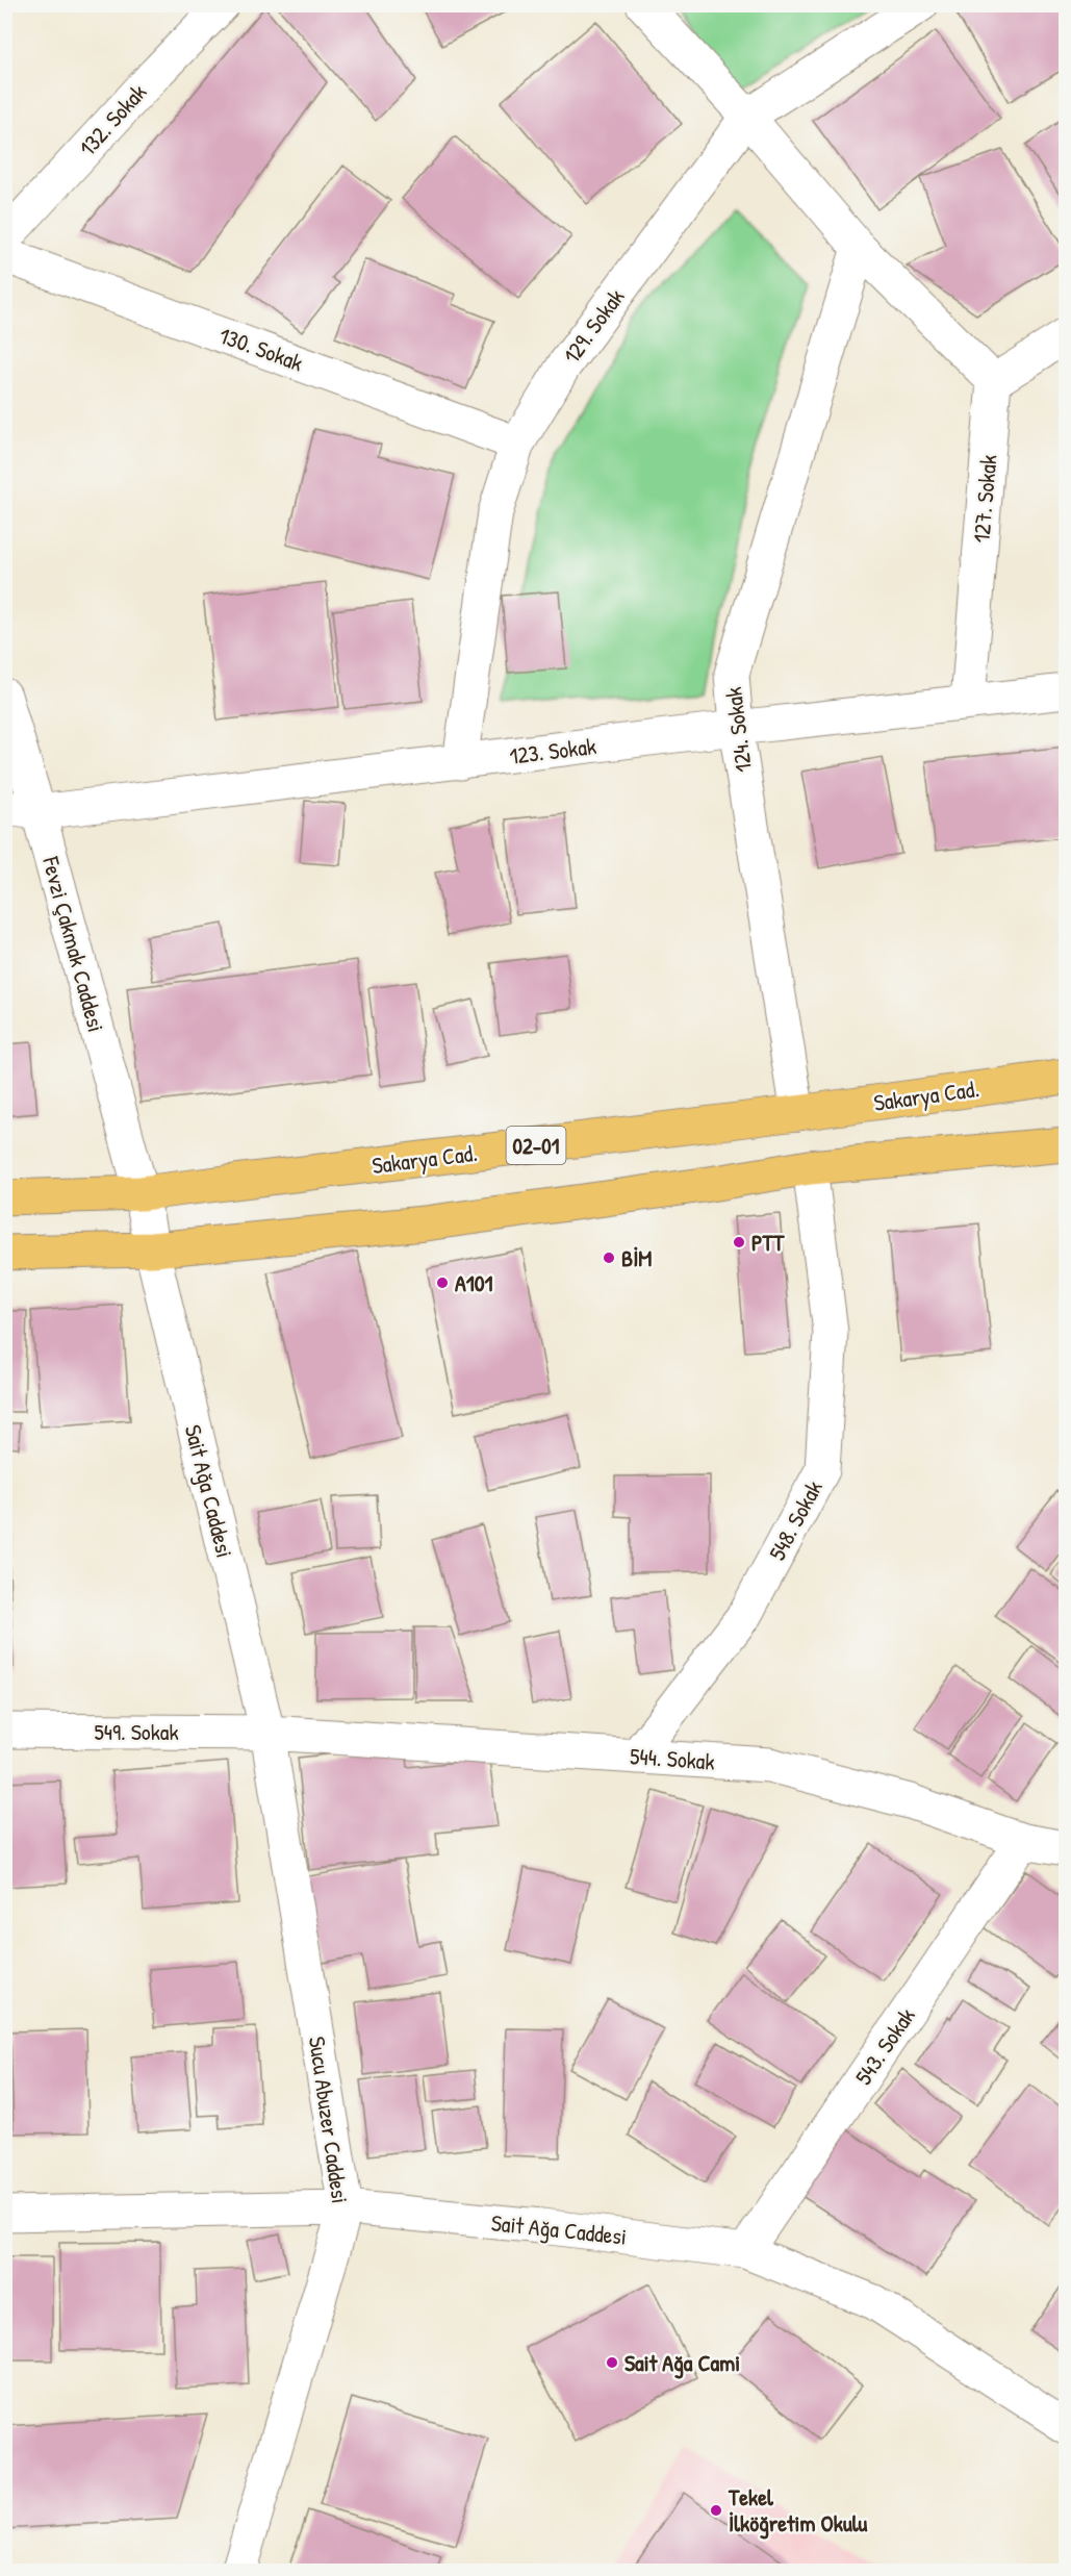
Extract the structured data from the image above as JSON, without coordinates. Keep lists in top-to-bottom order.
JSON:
{
  "streets": {
    "main road": ["Sakarya Cad.", "02-01"],
    "street": [
      "132. Sokak",
      "129. Sokak",
      "130. Sokak",
      "127. Sokak",
      "124. Sokak",
      "123. Sokak",
      "Fevzi Çakmak Caddesi",
      "Sait Ağa Caddesi",
      "548. Sokak",
      "549. Sokak",
      "544. Sokak",
      "543. Sokak",
      "Sucu Abuzer Caddesi"
    ]
  },
  "crossings": [
    ["129. Sokak", "130. Sokak"],
    ["129. Sokak", "123. Sokak"],
    ["127. Sokak", "123. Sokak"],
    ["124. Sokak", "123. Sokak"],
    ["124. Sokak", "Sakarya Cad."],
    ["123. Sokak", "Fevzi Çakmak Caddesi"],
    ["Fevzi Çakmak Caddesi", "Sakarya Cad."],
    ["Fevzi Çakmak Caddesi", "Sait Ağa Caddesi"],
    ["Sait Ağa Caddesi", "549. Sokak"],
    ["Sait Ağa Caddesi", "544. Sokak"],
    ["Sait Ağa Caddesi", "543. Sokak"],
    ["Sait Ağa Caddesi", "Sucu Abuzer Caddesi"],
    ["548. Sokak", "544. Sokak"],
    ["549. Sokak", "544. Sokak"],
    ["549. Sokak", "Sucu Abuzer Caddesi"],
    ["544. Sokak", "543. Sokak"],
    ["544. Sokak", "Sucu Abuzer Caddesi"]
  ],
  "places": [
    "PTT",
    "BİM",
    "A101",
    "Sait Ağa Cami",
    "Tekel İlköğretim Okulu"
  ]
}
